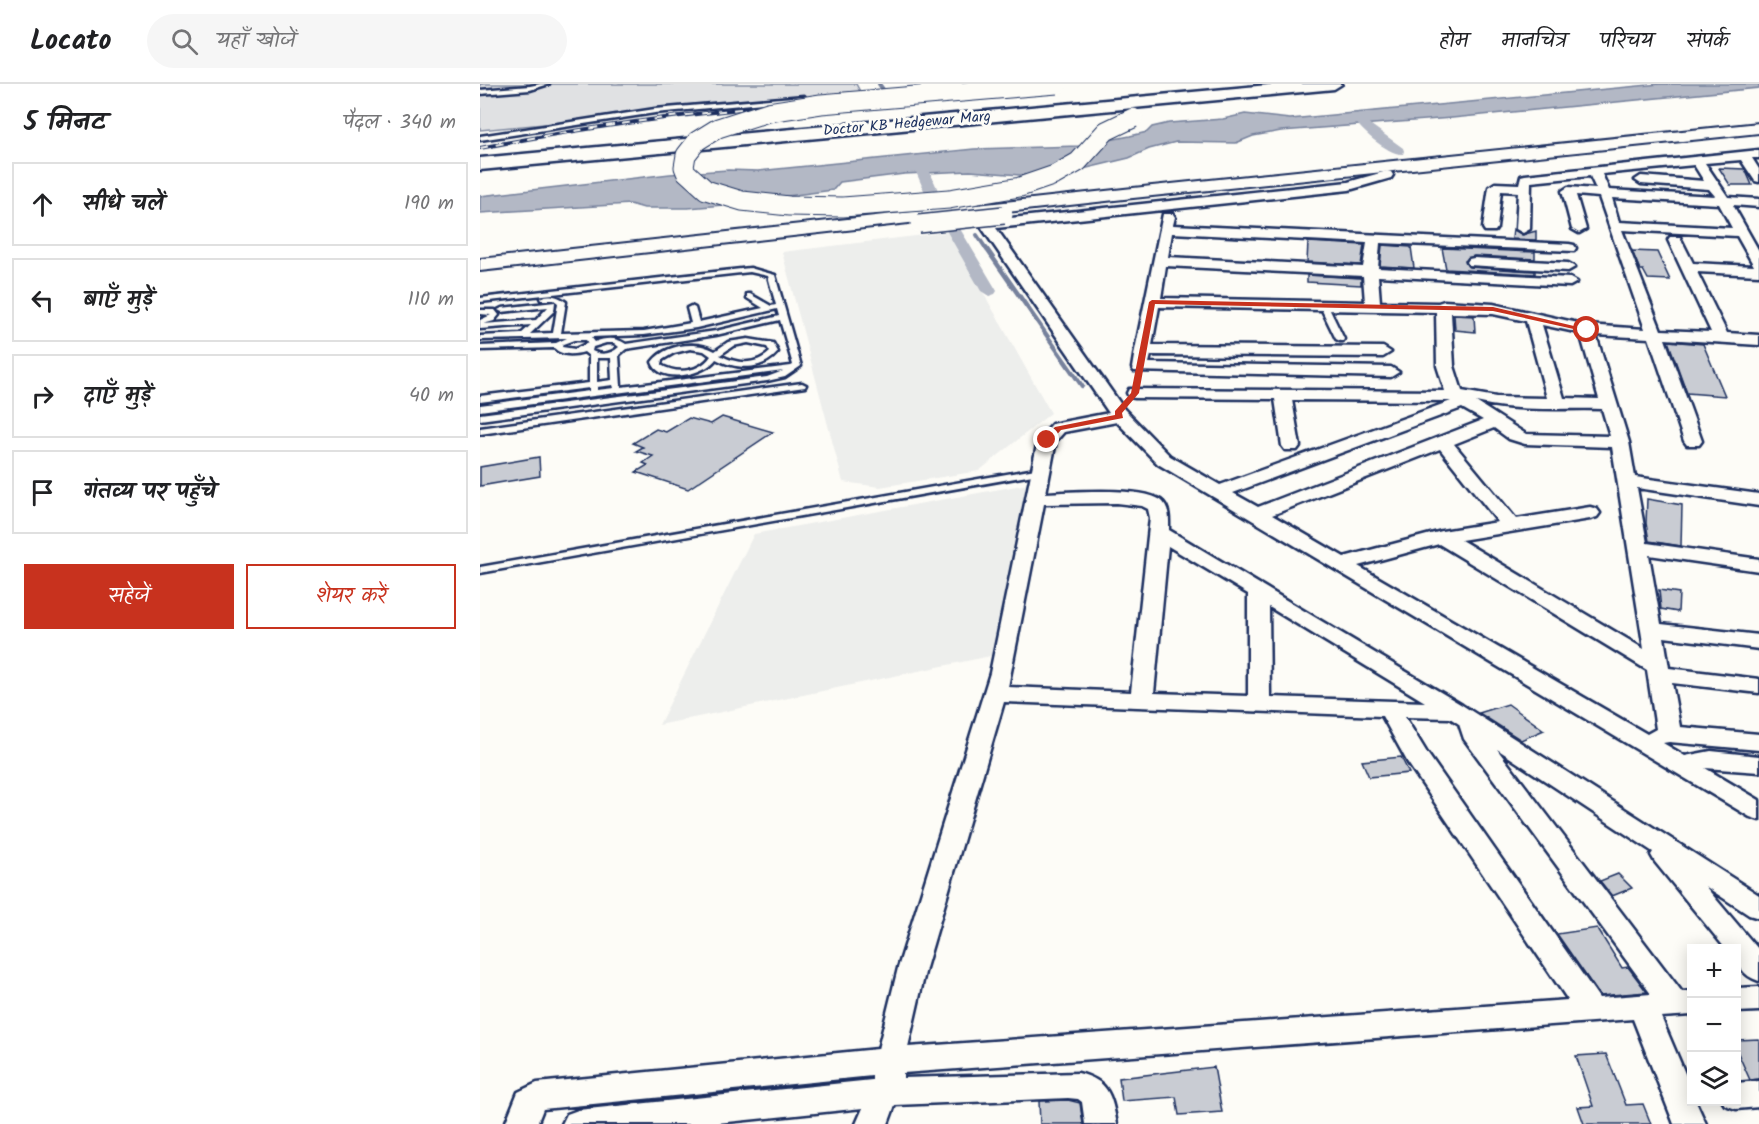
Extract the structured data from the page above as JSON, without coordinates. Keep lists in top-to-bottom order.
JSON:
{
  "streets": {
    "highway": ["Doctor KB Hedgewar Marg"]
  },
  "page": {
    "header": "Locato",
    "search": "यहाँ खोजें",
    "nav": [
      "होम",
      "मानचित्र",
      "परिचय",
      "संपर्क"
    ],
    "heading": ["5 मिनट", "पैदल · 340 m"],
    "list": [
      ["सीधे चलें", "190 m"],
      ["बाएँ मुड़ें", "110 m"],
      ["दाएँ मुड़ें", "40 m"],
      "गंतव्य पर पहुँचे"
    ],
    "buttons": ["सहेजें", "शेयर करें"],
    "map_buttons": ["+", "−"]
  }
}
